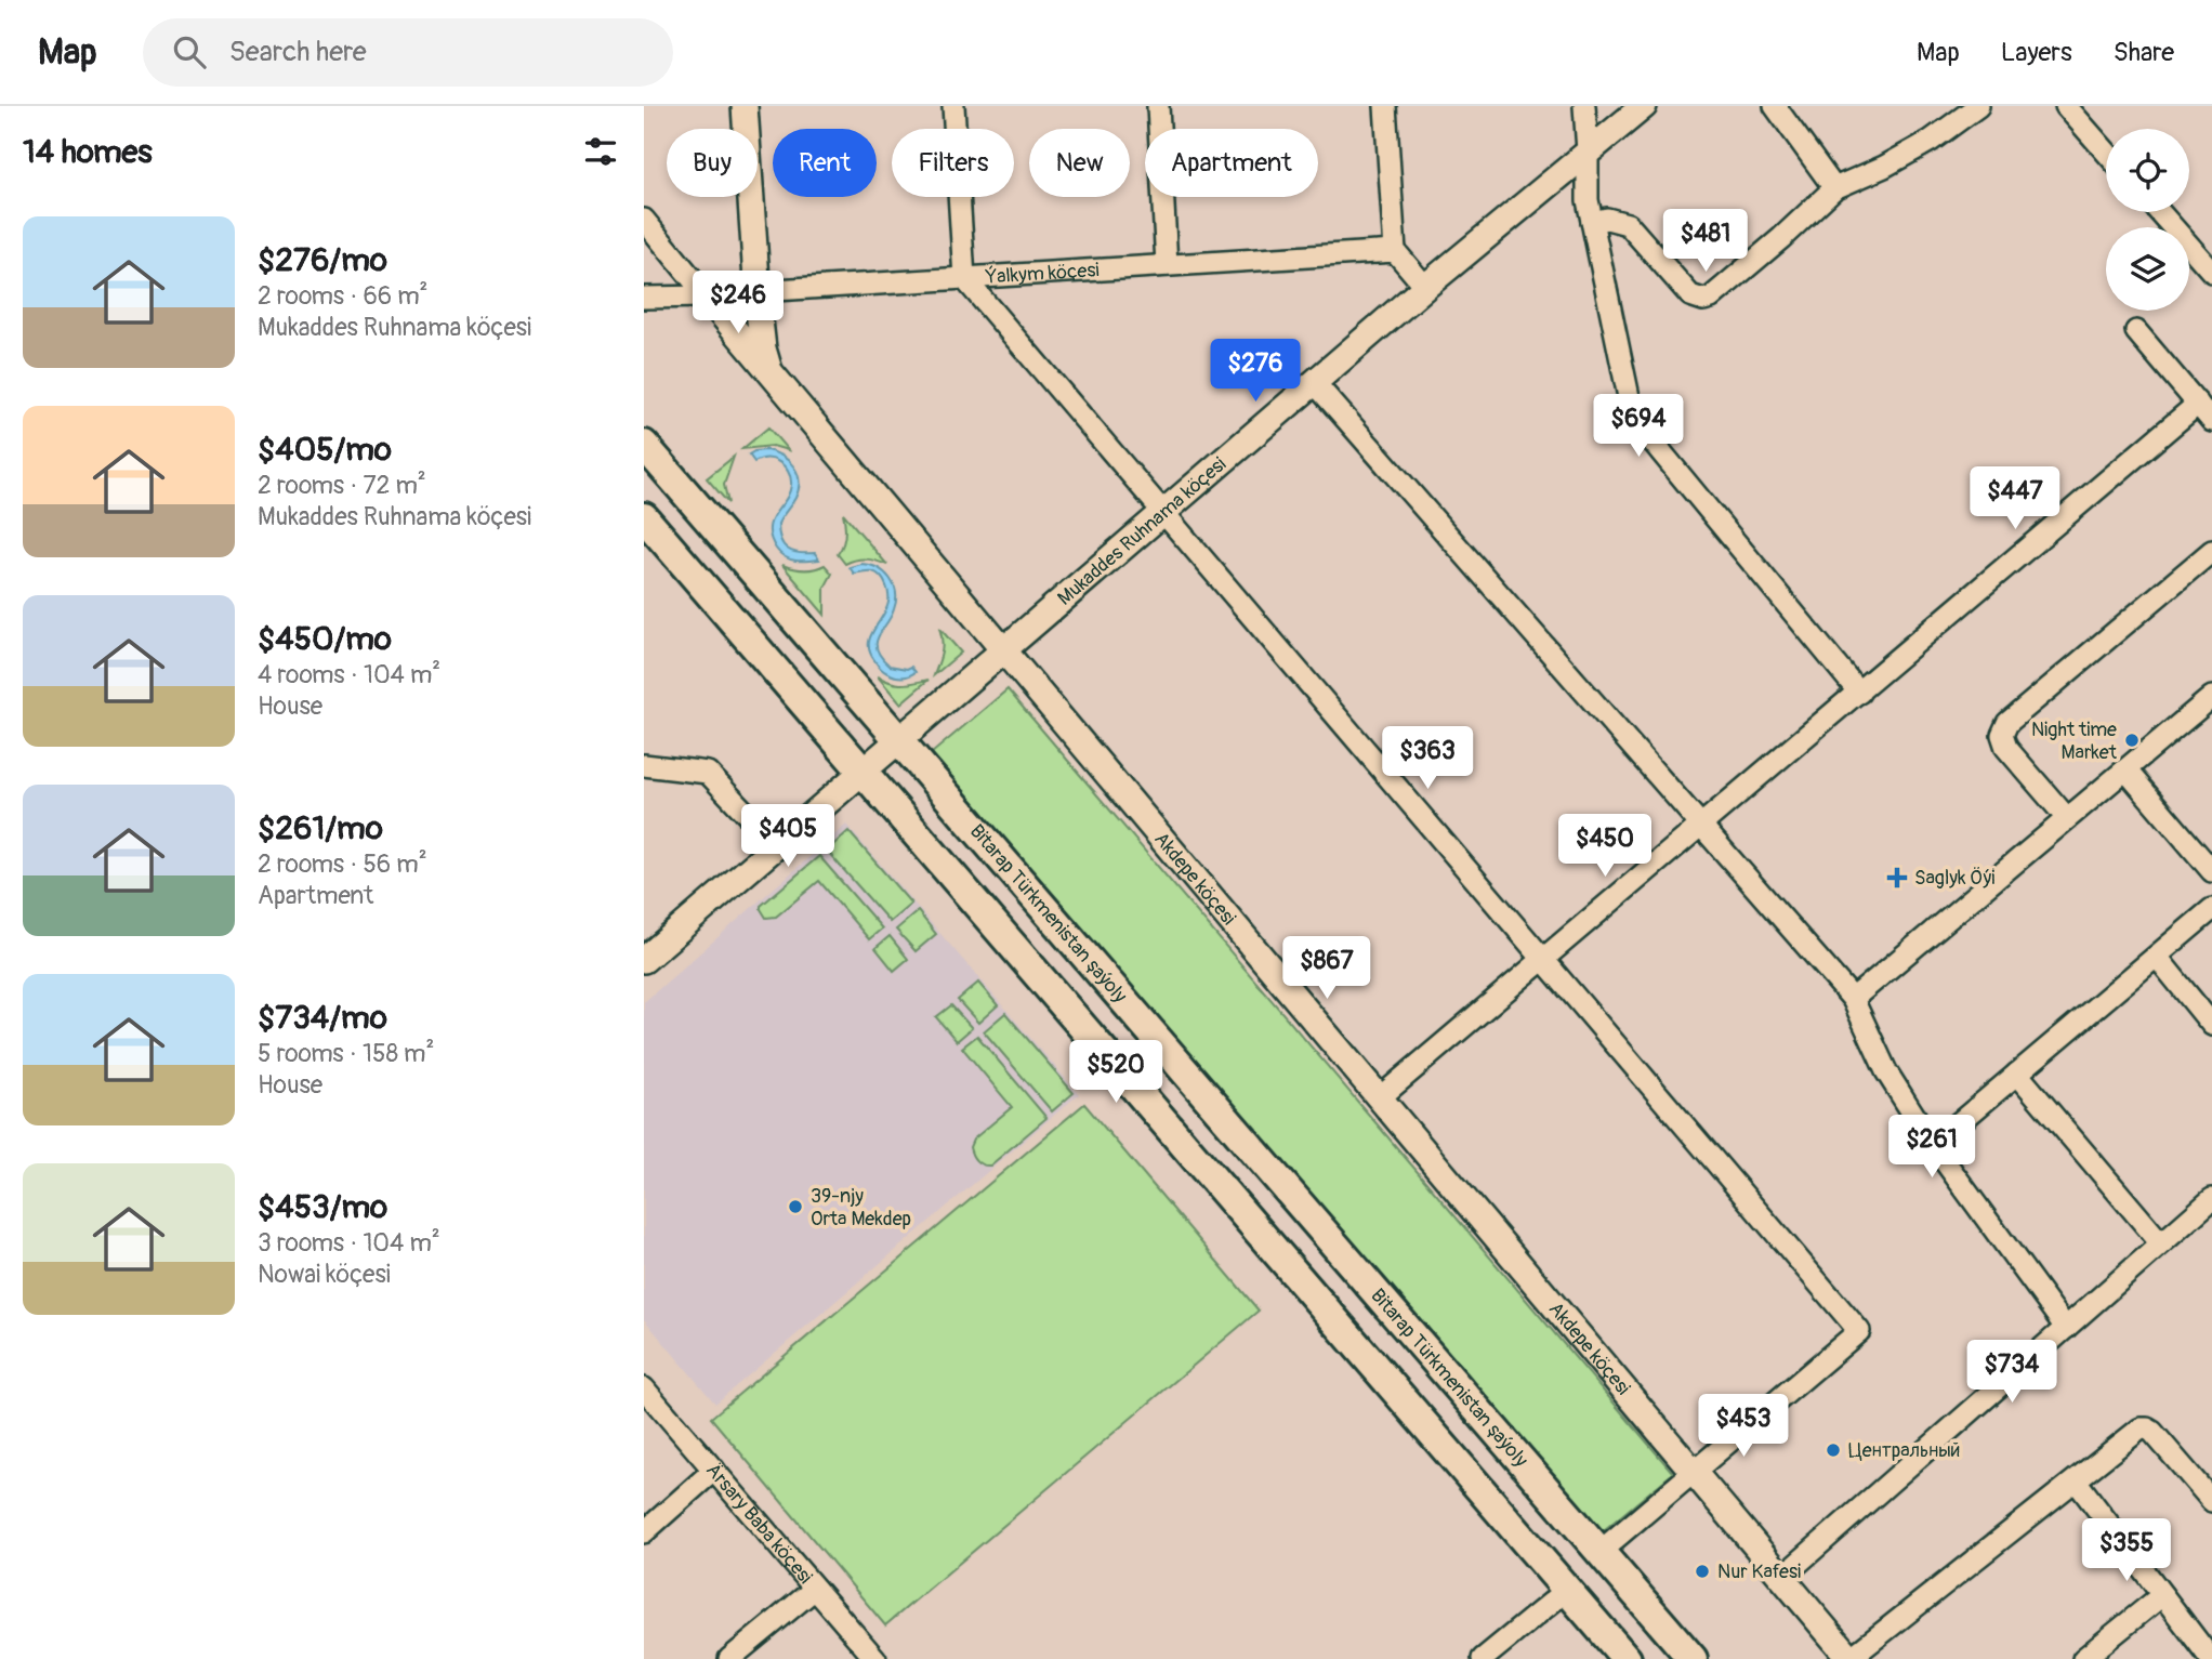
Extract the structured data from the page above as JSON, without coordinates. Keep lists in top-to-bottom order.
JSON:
{
  "streets": {
    "main road": ["Bitarap Türkmenistan şaýoly"],
    "street": [
      "Ýalkym köçesi",
      "Mukaddes Ruhnama köçesi",
      "Akdepe köçesi",
      "Ärsary Baba köçesi"
    ]
  },
  "crossings": [
    ["Ýalkym köçesi", "Akdepe köçesi"],
    ["Mukaddes Ruhnama köçesi", "Akdepe köçesi"],
    ["Mukaddes Ruhnama köçesi", "Bitarap Türkmenistan şaýoly"]
  ],
  "places": {
    "other": [
      "Night time Market",
      "39-njy Orta Mekdep",
      "Центральный",
      "Nur Kafesi"
    ],
    "health": ["Saglyk Öýi"]
  },
  "page": {
    "header": "Map",
    "search": "Search here",
    "nav": ["Map", "Layers", "Share"],
    "heading": "14 homes",
    "chip": [
      "Buy",
      "Rent",
      "Filters",
      "New",
      "Apartment"
    ],
    "list": [
      {
        "name": "$276/mo",
        "note": "2 rooms · 66 m² · Mukaddes Ruhnama köçesi"
      },
      {
        "name": "$405/mo",
        "note": "2 rooms · 72 m² · Mukaddes Ruhnama köçesi"
      },
      {
        "name": "$450/mo",
        "note": "4 rooms · 104 m² · House"
      },
      {
        "name": "$261/mo",
        "note": "2 rooms · 56 m² · Apartment"
      },
      {
        "name": "$734/mo",
        "note": "5 rooms · 158 m² · House"
      },
      {
        "name": "$453/mo",
        "note": "3 rooms · 104 m² · Nowai köçesi"
      }
    ],
    "price": [
      "$481",
      "$246",
      "$276",
      "$694",
      "$447",
      "$363",
      "$405",
      "$450",
      "$867",
      "$520",
      "$261",
      "$734",
      "$453",
      "$355"
    ]
  }
}
